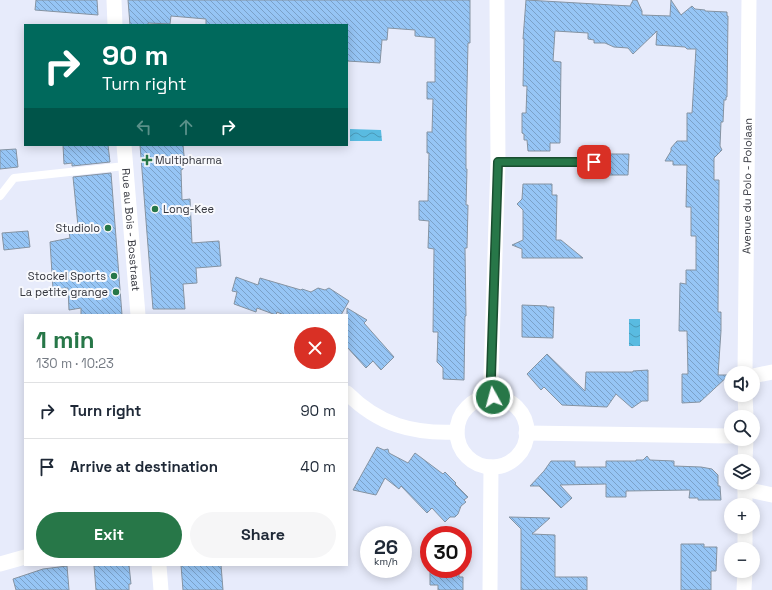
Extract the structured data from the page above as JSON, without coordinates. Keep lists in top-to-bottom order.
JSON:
{
  "streets": {
    "street": ["Avenue du Polo - Pololaan", "Rue au Bois - Bosstraat"]
  },
  "places": {
    "health": ["Multipharma"],
    "other": [
      "Long-Kee",
      "Studiolo",
      "Stockel Sports",
      "La petite grange"
    ]
  },
  "page": {
    "turn": ["90 m", "Turn right"],
    "heading": ["1 min", "130 m · 10:23"],
    "map_buttons": ["+", "−"],
    "list": [
      {
        "name": "Turn right",
        "value": "90 m"
      },
      {
        "name": "Arrive at destination",
        "value": "40 m"
      }
    ],
    "buttons": ["Exit", "Share"],
    "speed": "26 km/h",
    "limit": "30"
  }
}
